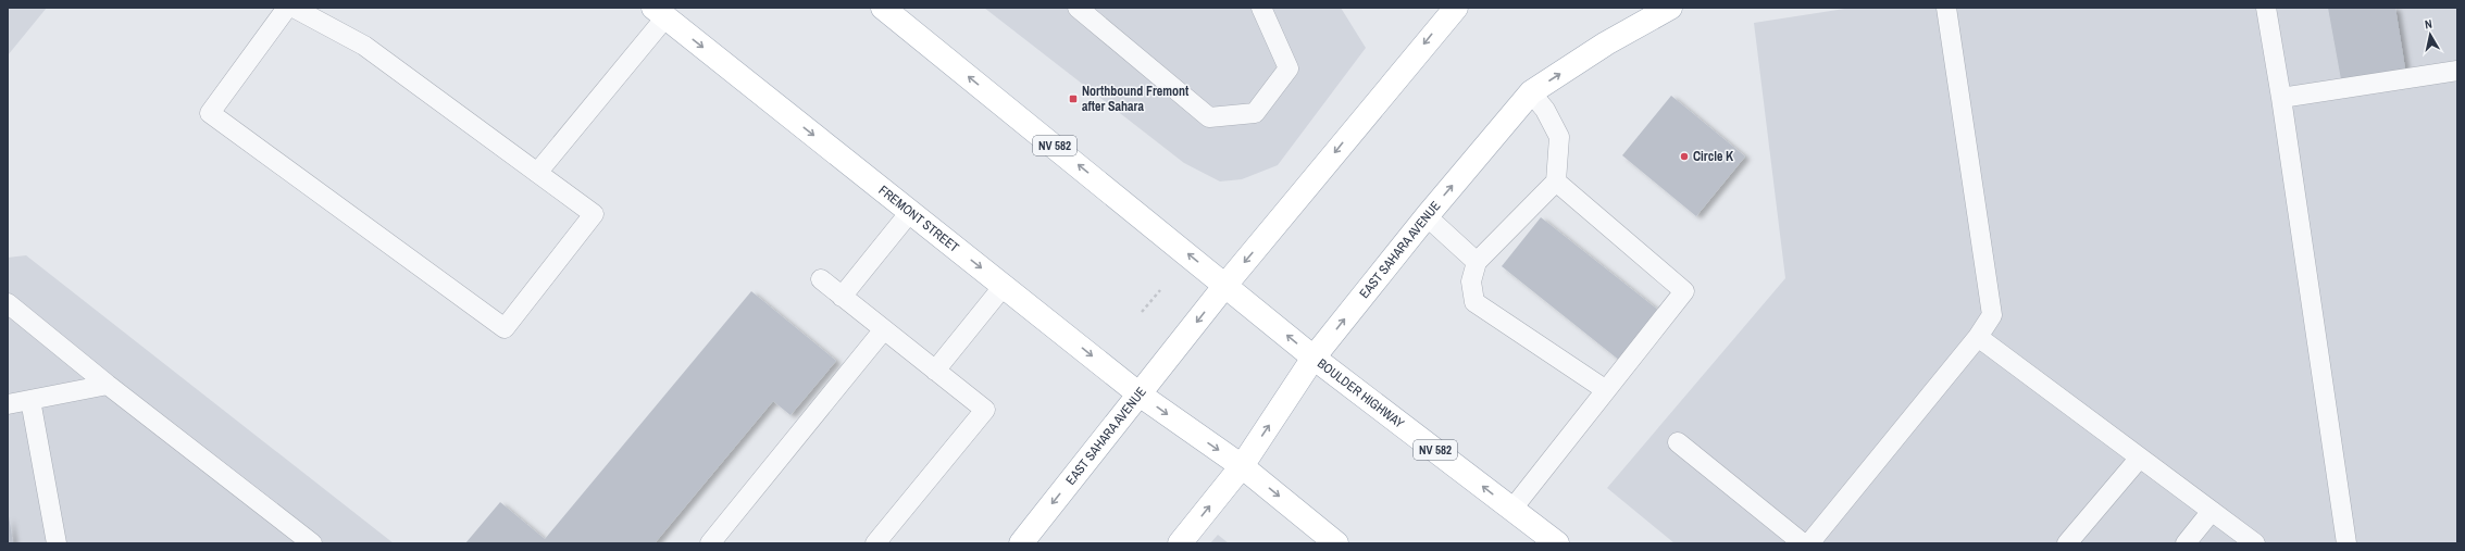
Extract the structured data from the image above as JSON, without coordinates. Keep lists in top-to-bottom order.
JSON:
{
  "streets": {
    "main road": [
      "NV 582",
      "FREMONT STREET",
      "EAST SAHARA AVENUE",
      "BOULDER HIGHWAY"
    ]
  },
  "crossings": [
    ["NV 582", "EAST SAHARA AVENUE"],
    ["NV 582", "BOULDER HIGHWAY"],
    ["FREMONT STREET", "EAST SAHARA AVENUE"],
    ["EAST SAHARA AVENUE", "BOULDER HIGHWAY"]
  ],
  "places": {
    "transit": ["Northbound Fremont after Sahara"],
    "other": ["Circle K"]
  },
  "north": "top"
}
